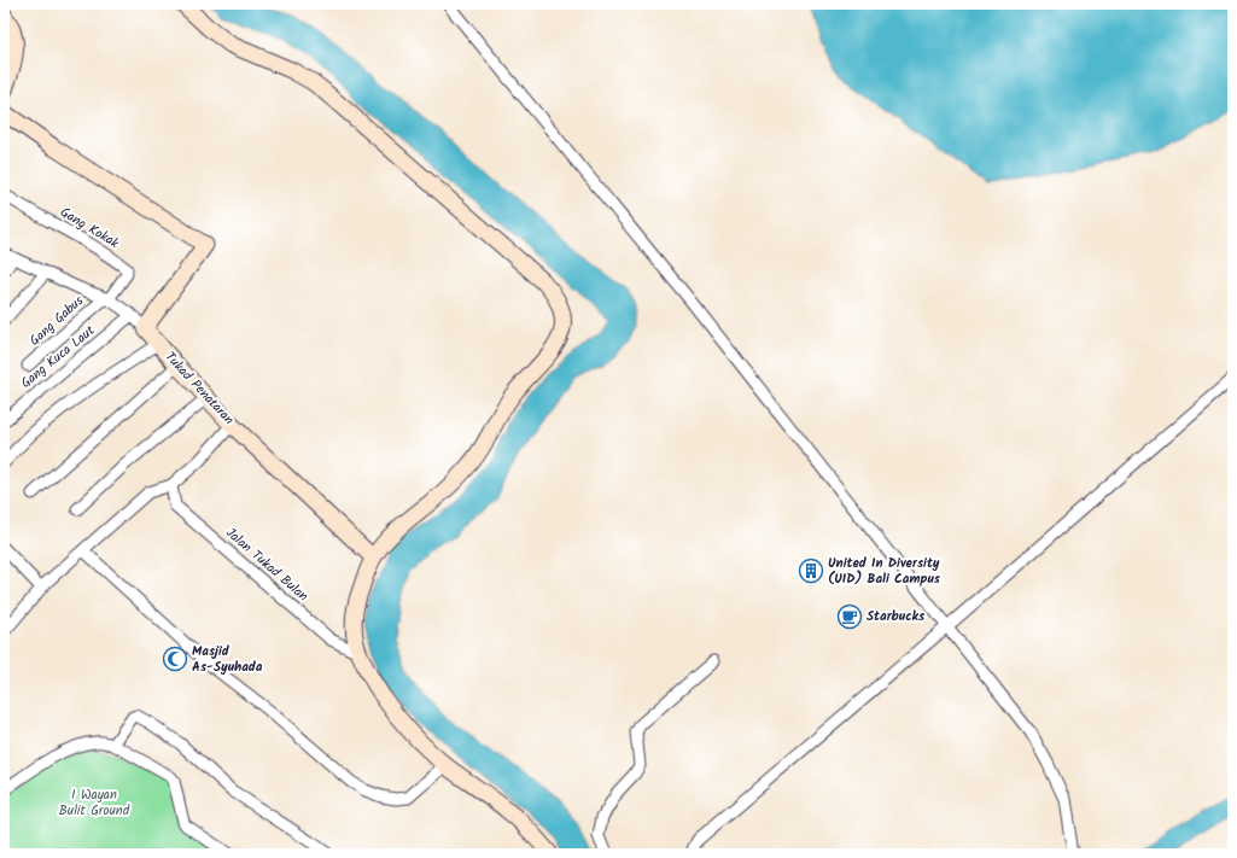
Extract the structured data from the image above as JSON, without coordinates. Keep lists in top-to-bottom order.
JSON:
{
  "streets": {
    "street": [
      "Gang Kokak",
      "Gang Gabus",
      "Gang Kuca Laut",
      "Tukad Penataran",
      "Jalan Tukad Bulan"
    ]
  },
  "crossings": [
    ["Gang Kokak", "Gang Gabus"],
    ["Gang Kokak", "Tukad Penataran"],
    ["Gang Gabus", "Tukad Penataran"],
    ["Gang Kuca Laut", "Tukad Penataran"]
  ],
  "parks": ["I Wayan Bulit Ground"],
  "places": {
    "building": ["United In Diversity (UID) Bali Campus"],
    "cafe": ["Starbucks"],
    "mosque": ["Masjid As-Syuhada"]
  }
}
